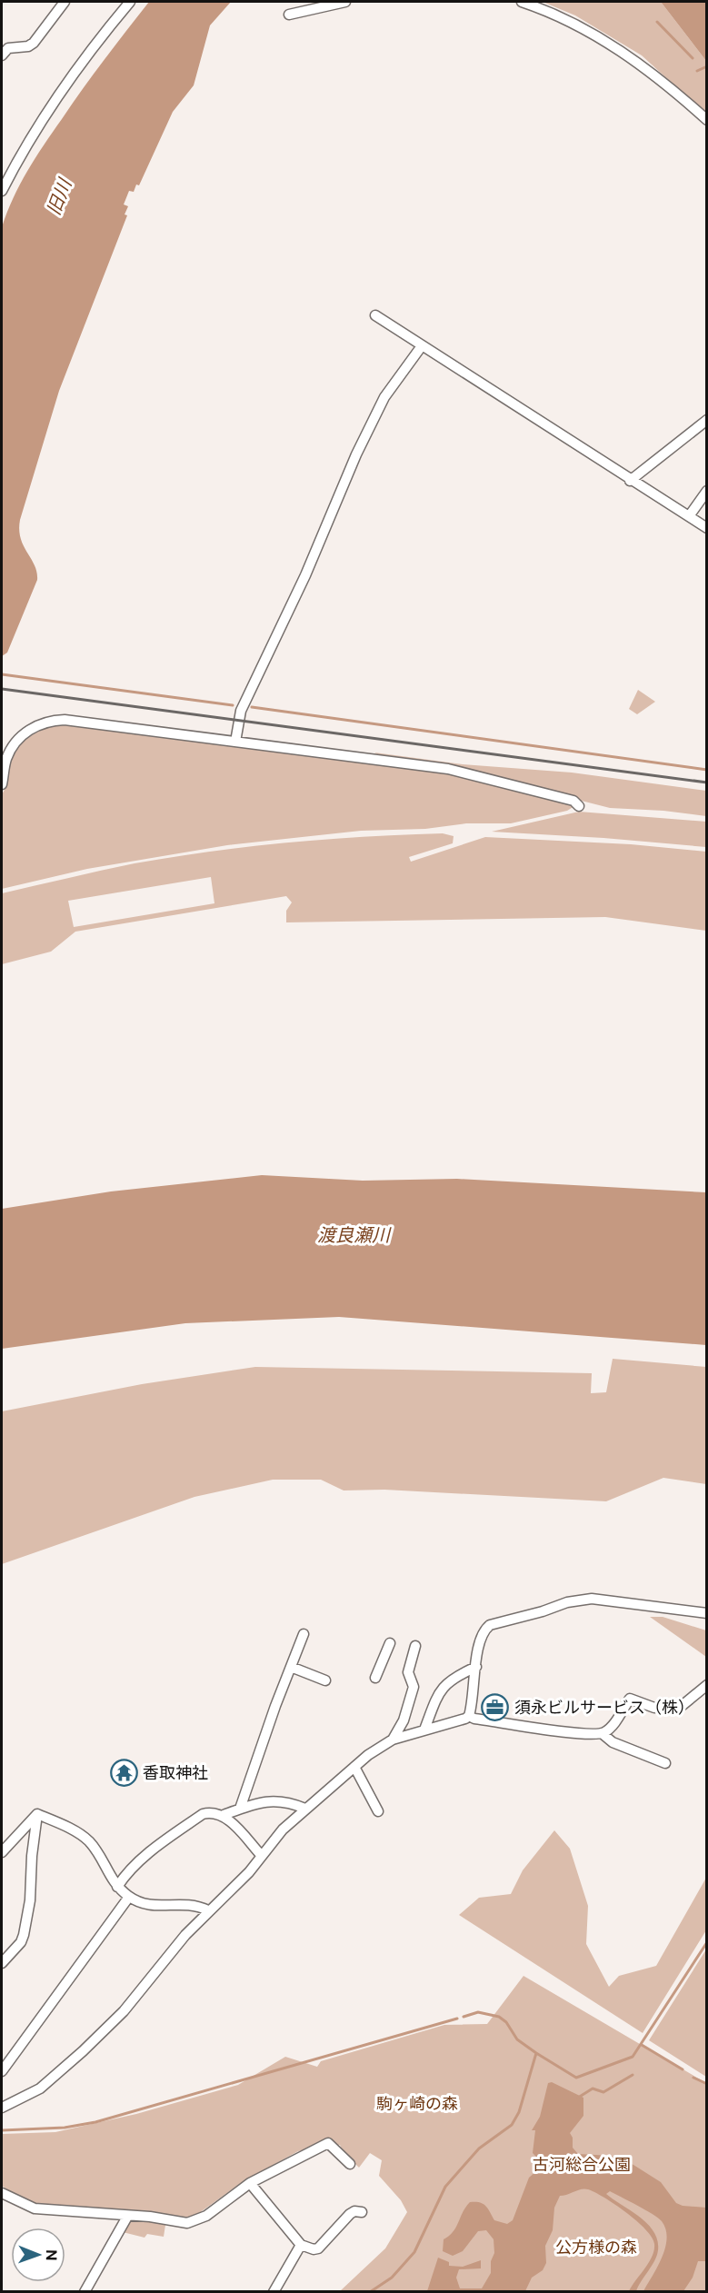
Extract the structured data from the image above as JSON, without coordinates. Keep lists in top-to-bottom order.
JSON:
{
  "water": ["旧川", "渡良瀬川"],
  "parks": ["駒ヶ崎の森", "古河総合公園", "公方様の森"],
  "places": {
    "office": ["須永ビルサービス（株）"],
    "temple": ["香取神社"]
  },
  "north": "right"
}
